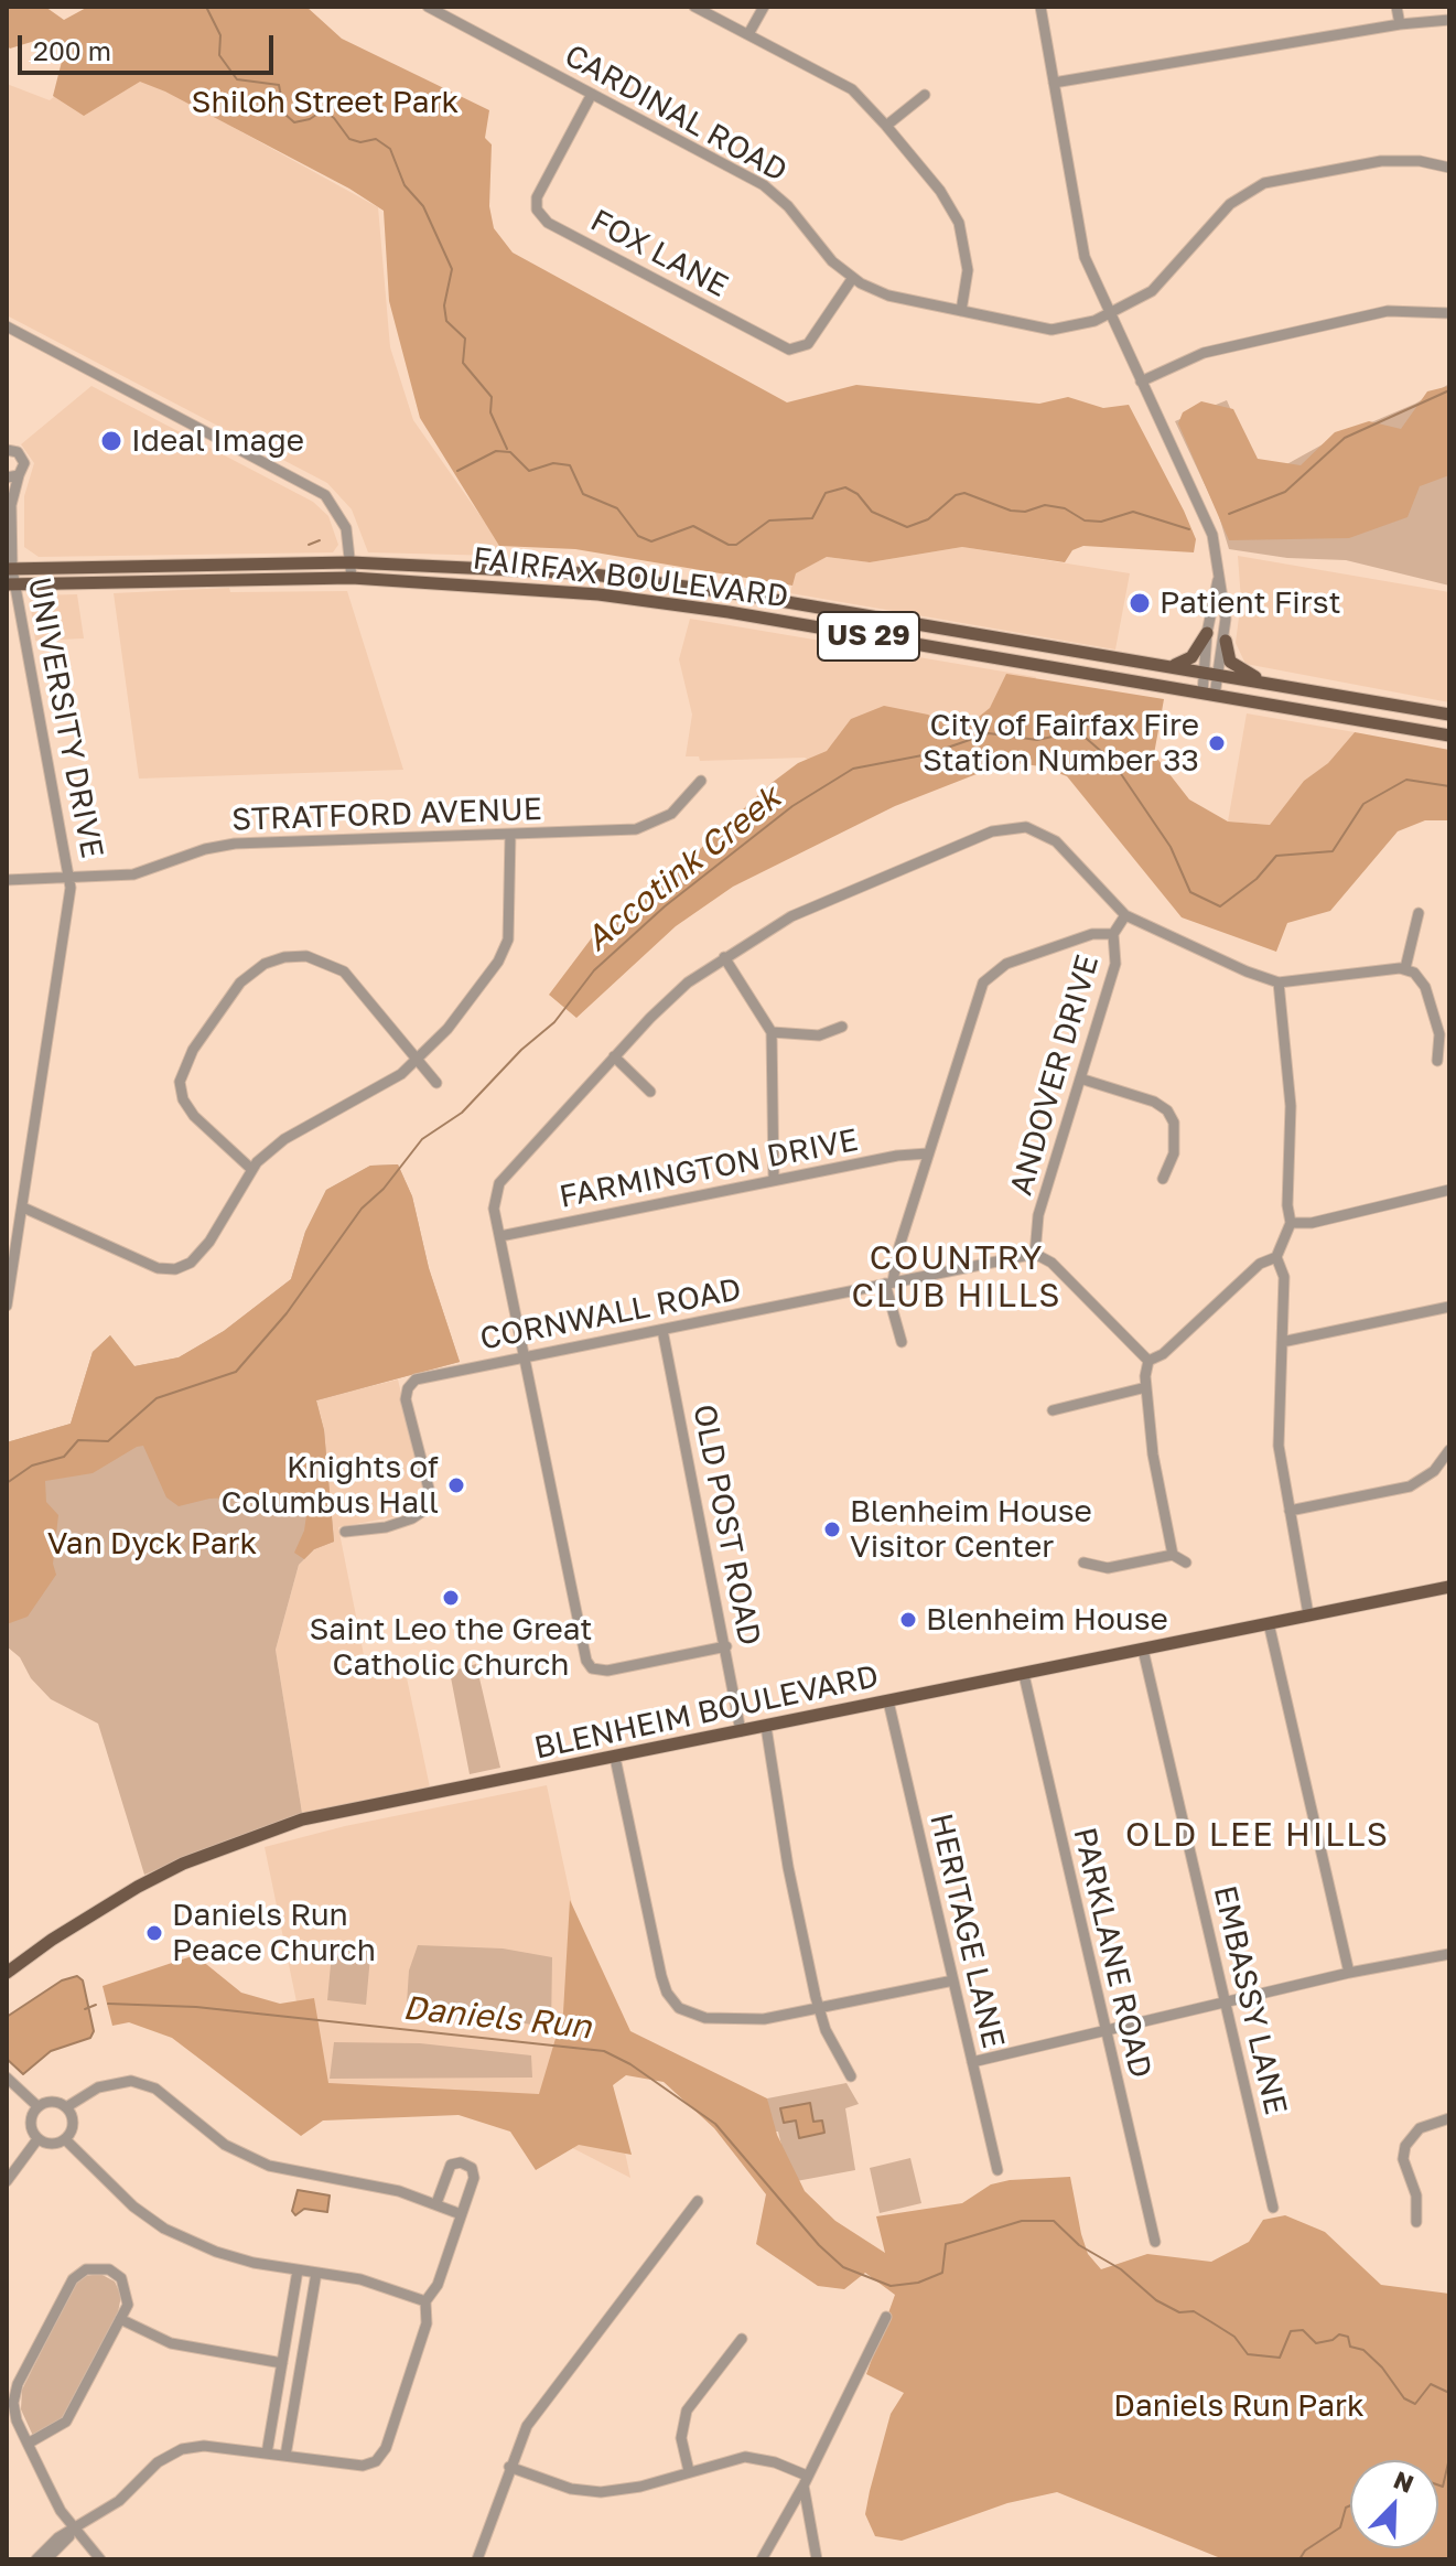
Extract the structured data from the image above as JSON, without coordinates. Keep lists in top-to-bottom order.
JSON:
{
  "streets": {
    "main road": ["FAIRFAX BOULEVARD", "US 29", "BLENHEIM BOULEVARD"],
    "street": [
      "CARDINAL ROAD",
      "FOX LANE",
      "UNIVERSITY DRIVE",
      "STRATFORD AVENUE",
      "ANDOVER DRIVE",
      "FARMINGTON DRIVE",
      "CORNWALL ROAD",
      "OLD POST ROAD",
      "HERITAGE LANE",
      "PARKLANE ROAD",
      "EMBASSY LANE"
    ]
  },
  "crossings": [
    ["CARDINAL ROAD", "FOX LANE"],
    ["FAIRFAX BOULEVARD", "UNIVERSITY DRIVE"],
    ["UNIVERSITY DRIVE", "STRATFORD AVENUE"],
    ["ANDOVER DRIVE", "CORNWALL ROAD"],
    ["CORNWALL ROAD", "OLD POST ROAD"],
    ["OLD POST ROAD", "BLENHEIM BOULEVARD"],
    ["BLENHEIM BOULEVARD", "HERITAGE LANE"],
    ["BLENHEIM BOULEVARD", "PARKLANE ROAD"],
    ["BLENHEIM BOULEVARD", "EMBASSY LANE"]
  ],
  "districts": ["COUNTRY CLUB HILLS", "OLD LEE HILLS"],
  "water": ["Accotink Creek", "Daniels Run"],
  "parks": ["Shiloh Street Park", "Van Dyck Park", "Daniels Run Park"],
  "places": [
    "Ideal Image",
    "Patient First",
    "City of Fairfax Fire Station Number 33",
    "Knights of Columbus Hall",
    "Blenheim House Visitor Center",
    "Saint Leo the Great Catholic Church",
    "Blenheim House",
    "Daniels Run Peace Church"
  ],
  "scale_bar": "200 m",
  "north": "top right"
}
